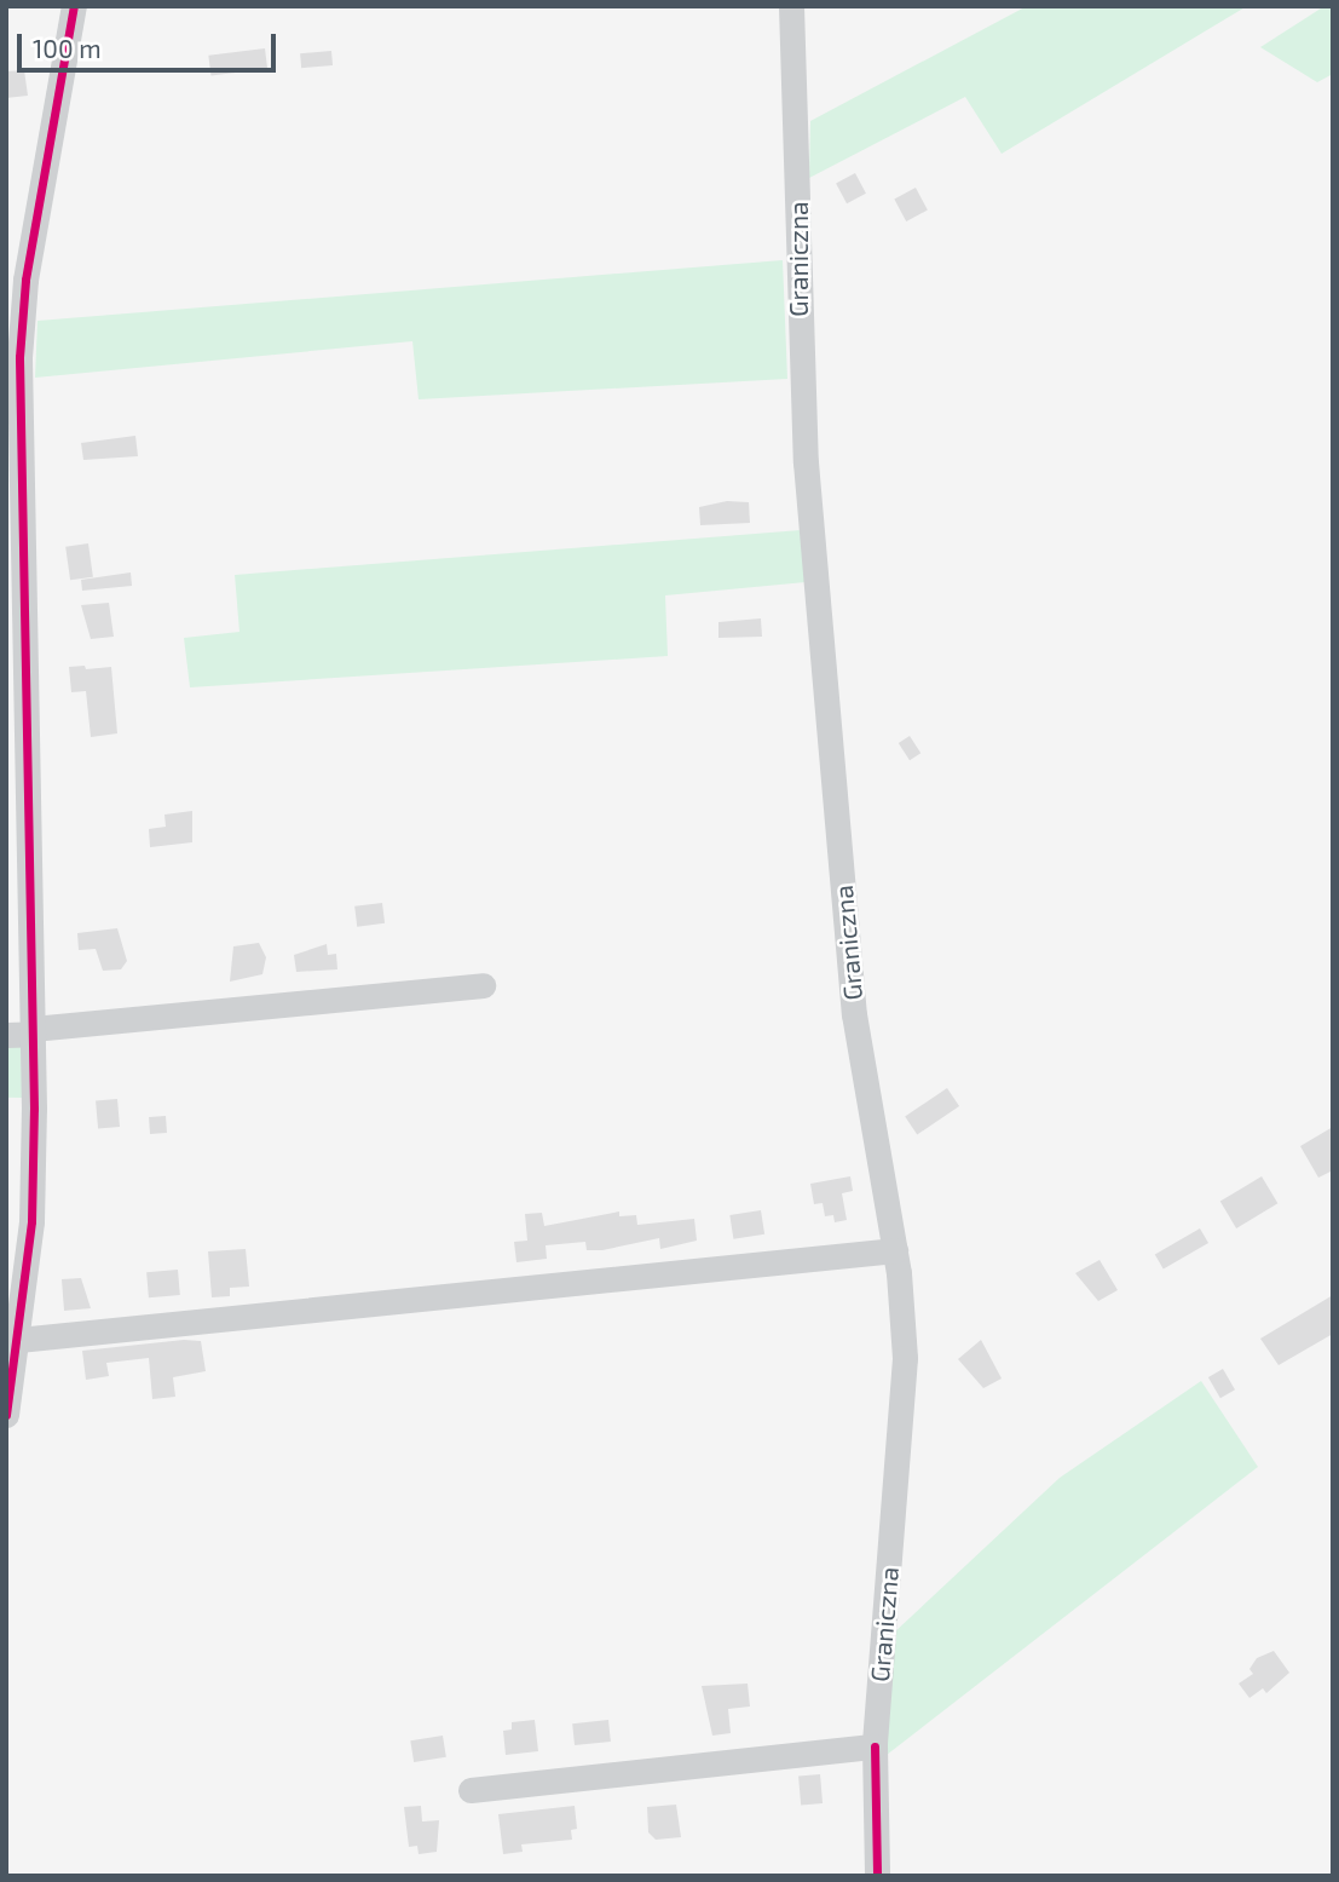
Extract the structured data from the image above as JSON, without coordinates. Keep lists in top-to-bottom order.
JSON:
{
  "streets": {
    "street": ["Graniczna"]
  },
  "scale_bar": "100 m"
}
